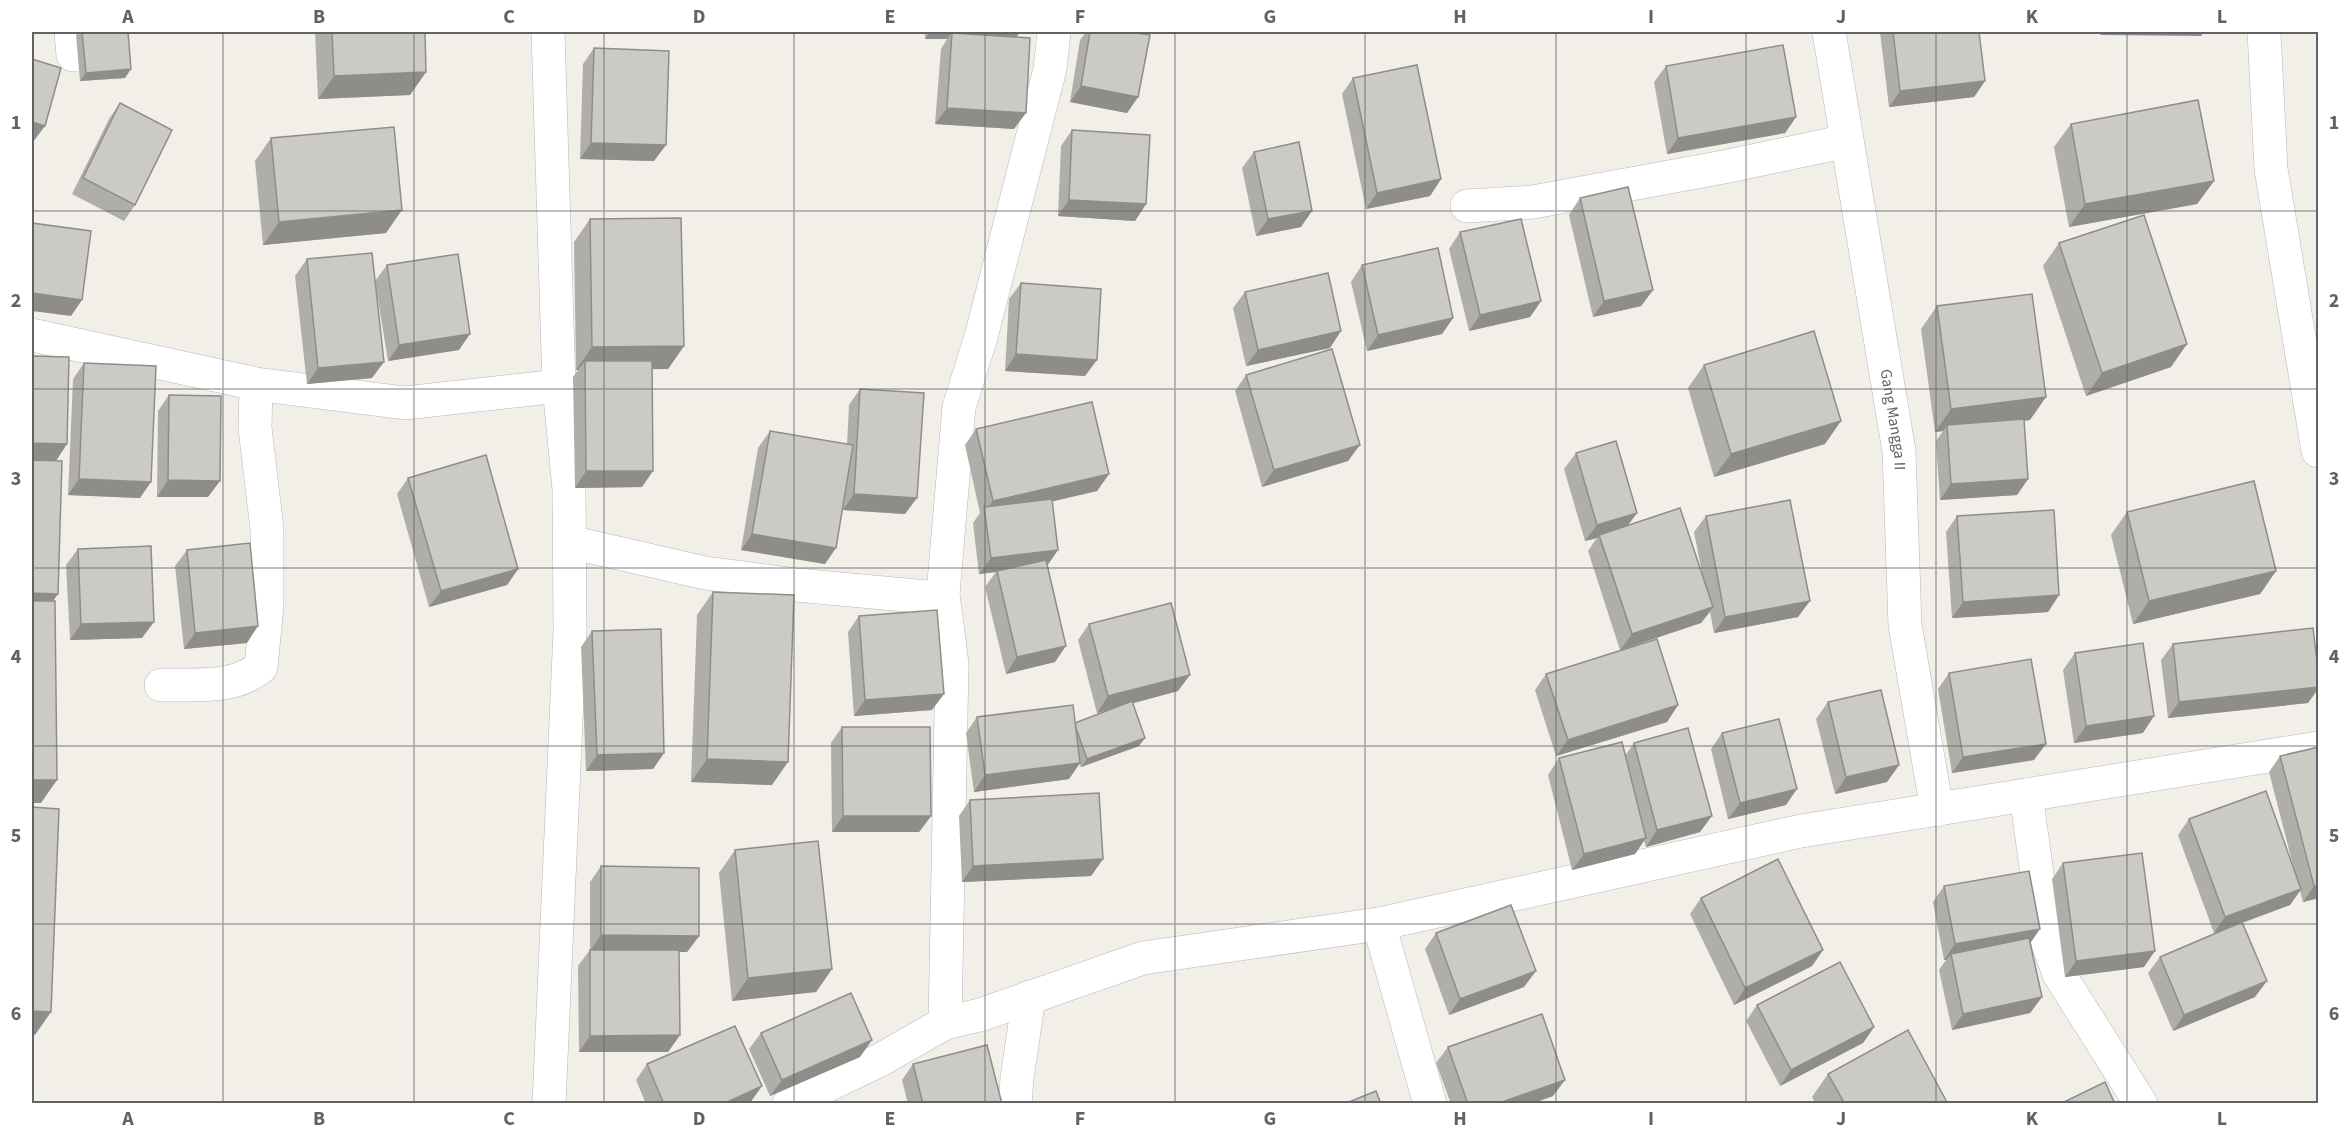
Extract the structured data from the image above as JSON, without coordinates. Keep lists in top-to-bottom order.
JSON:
{
  "streets": {
    "street": ["Gang Mangga II"]
  },
  "grid": {
    "columns": [
      "A",
      "B",
      "C",
      "D",
      "E",
      "F",
      "G",
      "H",
      "I",
      "J",
      "K",
      "L"
    ],
    "rows": [
      "1",
      "2",
      "3",
      "4",
      "5",
      "6"
    ]
  }
}
